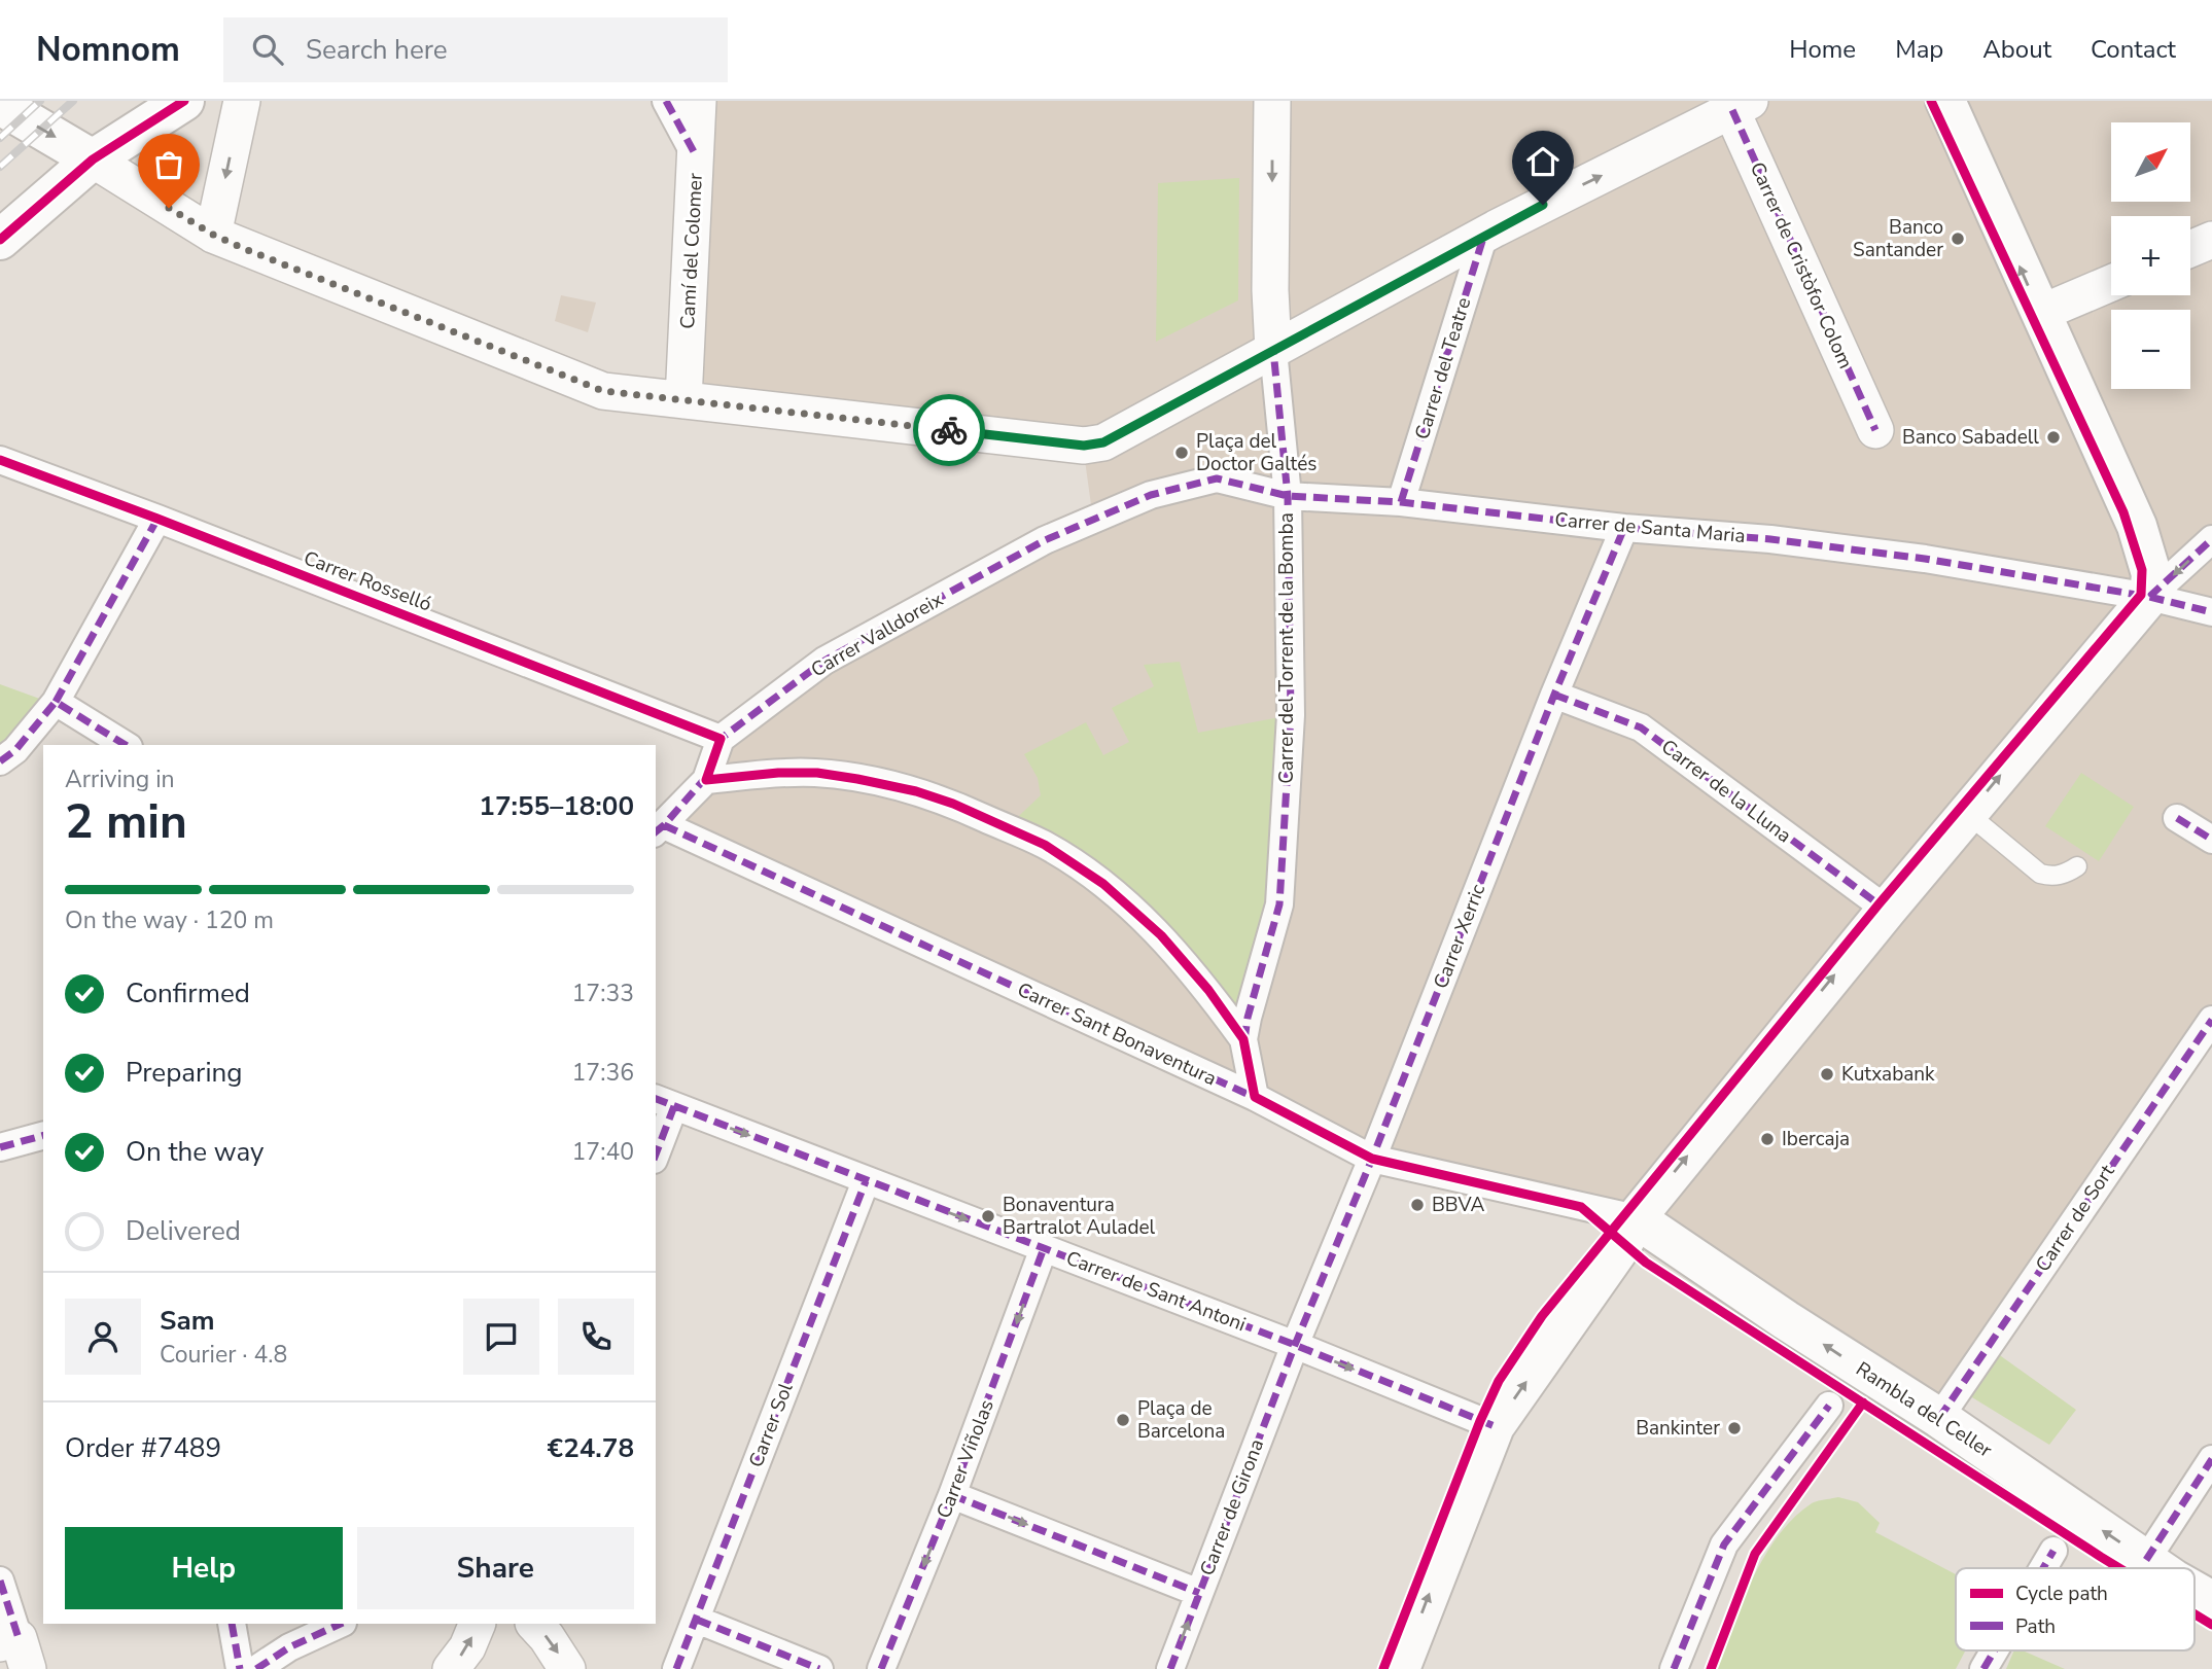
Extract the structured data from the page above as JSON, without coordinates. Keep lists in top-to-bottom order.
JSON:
{
  "streets": {
    "street": [
      "Camí del Colomer",
      "Carrer de Cristòfor Colom",
      "Carrer del Teatre",
      "Carrer de Santa Maria",
      "Carrer Rosselló",
      "Carrer Valldoreix",
      "Carrer del Torrent de la Bomba",
      "Carrer de la Lluna",
      "Carrer Xerric",
      "Carrer Sant Bonaventura",
      "Carrer de Sort",
      "Carrer de Sant Antoni",
      "Rambla del Celler",
      "Carrer Sol",
      "Carrer Viñolas",
      "Carrer de Girona"
    ]
  },
  "crossings": [
    ["Carrer del Teatre", "Carrer de Santa Maria"],
    ["Carrer de Santa Maria", "Carrer Valldoreix"],
    ["Carrer de Santa Maria", "Carrer del Torrent de la Bomba"],
    ["Carrer de Santa Maria", "Carrer Xerric"],
    ["Carrer Rosselló", "Carrer Valldoreix"],
    ["Carrer del Torrent de la Bomba", "Carrer Sant Bonaventura"],
    ["Carrer de la Lluna", "Carrer Xerric"],
    ["Carrer Xerric", "Carrer Sant Bonaventura"],
    ["Carrer Xerric", "Carrer de Sant Antoni"],
    ["Carrer Xerric", "Carrer de Girona"],
    ["Carrer Sant Bonaventura", "Rambla del Celler"],
    ["Carrer de Sort", "Rambla del Celler"],
    ["Carrer de Sant Antoni", "Carrer Sol"],
    ["Carrer de Sant Antoni", "Carrer Viñolas"],
    ["Carrer de Sant Antoni", "Carrer de Girona"]
  ],
  "one_way": ["Carrer de Sant Antoni", "Rambla del Celler", "Carrer Viñolas"],
  "places": [
    "Banco Santander",
    "Banco Sabadell",
    "Plaça del Doctor Galtés",
    "Kutxabank",
    "Ibercaja",
    "BBVA",
    "Bonaventura Bartralot Auladel",
    "Plaça de Barcelona",
    "Bankinter"
  ],
  "legend": ["Cycle path", "Path"],
  "north": "top right",
  "page": {
    "header": "Nomnom",
    "search": "Search here",
    "nav": [
      "Home",
      "Map",
      "About",
      "Contact"
    ],
    "map_buttons": ["+", "−"],
    "heading": ["2 min", "Arriving in", "17:55–18:00"],
    "panel": [
      "Sam",
      "Courier · 4.8",
      "Order #7489",
      "€24.78"
    ],
    "bar": "On the way · 120 m",
    "list": [
      ["Confirmed", "17:33"],
      ["Preparing", "17:36"],
      ["On the way", "17:40"],
      "Delivered"
    ],
    "buttons": ["Help", "Share"]
  }
}
